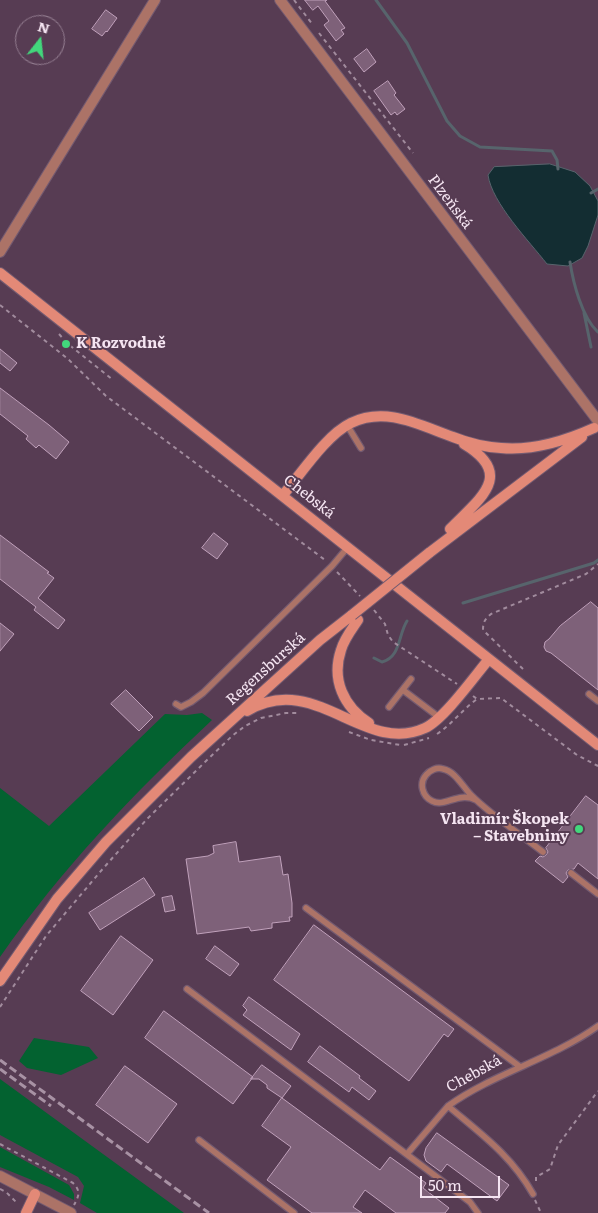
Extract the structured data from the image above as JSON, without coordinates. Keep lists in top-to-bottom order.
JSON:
{
  "streets": {
    "main road": ["Chebská", "Regensburská"],
    "street": ["Plzeňská"]
  },
  "places": ["K Rozvodně", "Vladimír Škopek – Stavebniny"],
  "scale_bar": "50 m",
  "north": "top"
}
